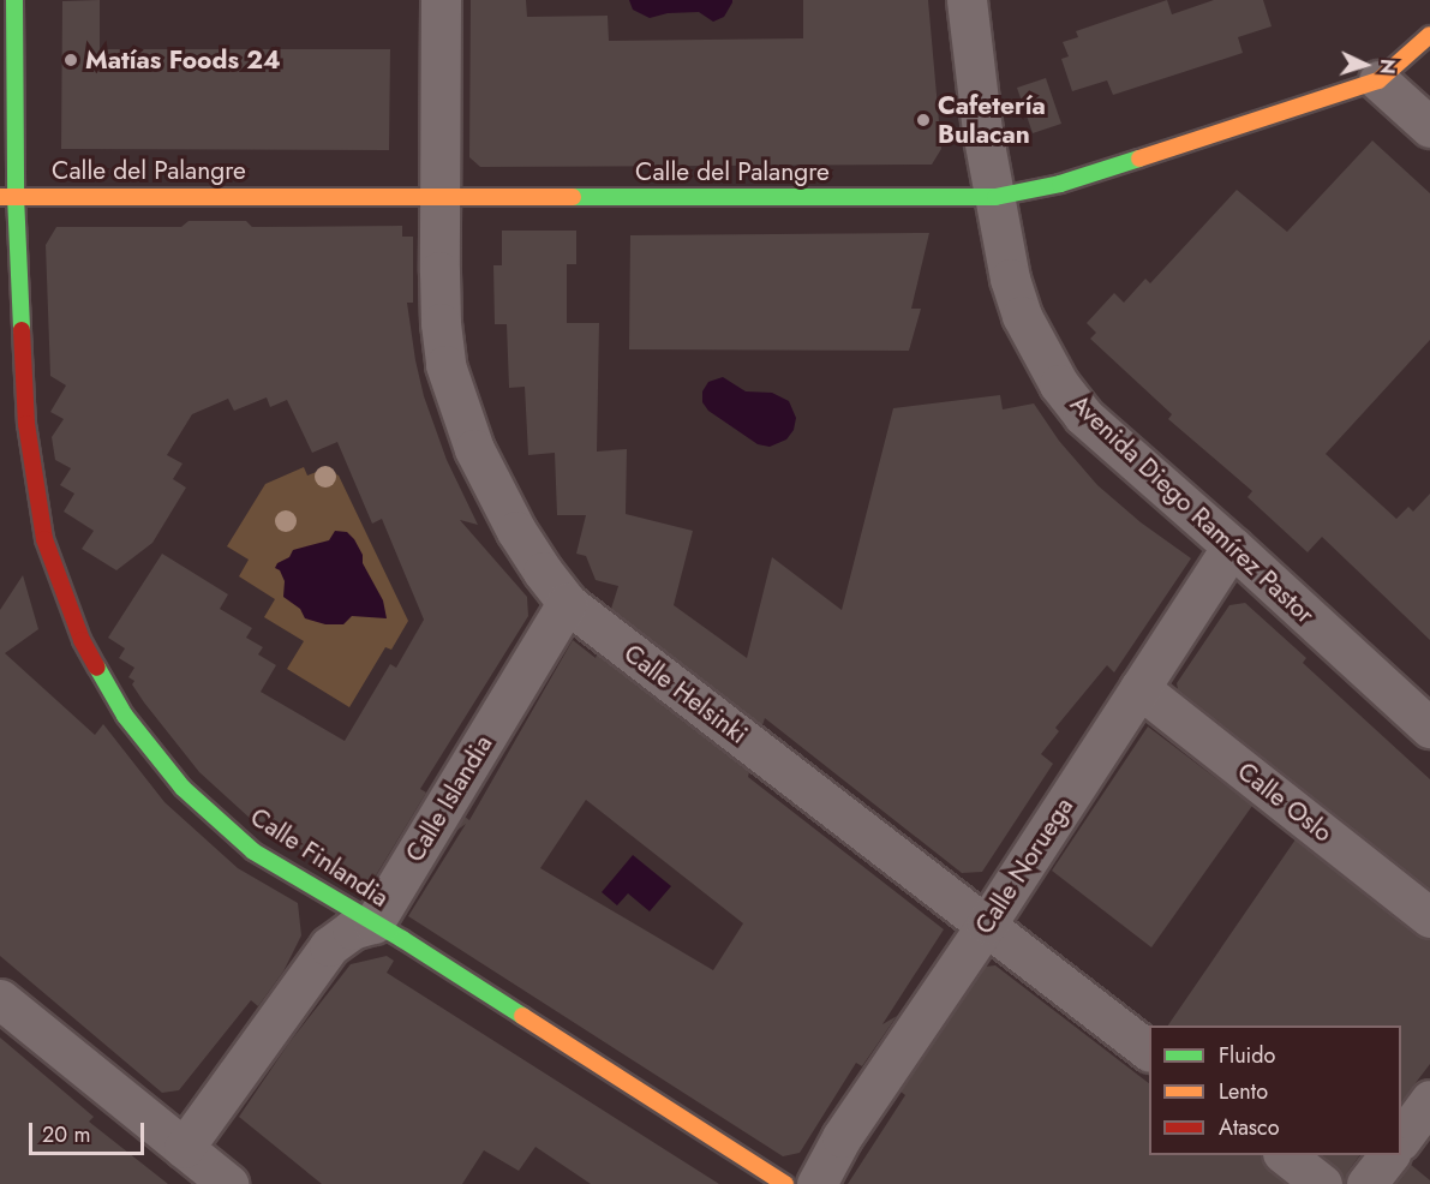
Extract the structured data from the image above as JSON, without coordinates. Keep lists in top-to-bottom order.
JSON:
{
  "streets": {
    "street": [
      "Calle del Palangre",
      "Avenida Diego Ramírez Pastor",
      "Calle Helsinki",
      "Calle Islandia",
      "Calle Oslo",
      "Calle Finlandia",
      "Calle Noruega"
    ]
  },
  "crossings": [
    ["Calle del Palangre", "Avenida Diego Ramírez Pastor"],
    ["Calle del Palangre", "Calle Helsinki"],
    ["Calle del Palangre", "Calle Finlandia"],
    ["Avenida Diego Ramírez Pastor", "Calle Noruega"],
    ["Calle Helsinki", "Calle Islandia"],
    ["Calle Helsinki", "Calle Noruega"],
    ["Calle Islandia", "Calle Finlandia"],
    ["Calle Oslo", "Calle Noruega"]
  ],
  "places": ["Matías Foods 24", "Cafetería Bulacan"],
  "legend": ["Fluido", "Lento", "Atasco"],
  "scale_bar": "20 m",
  "north": "right"
}
